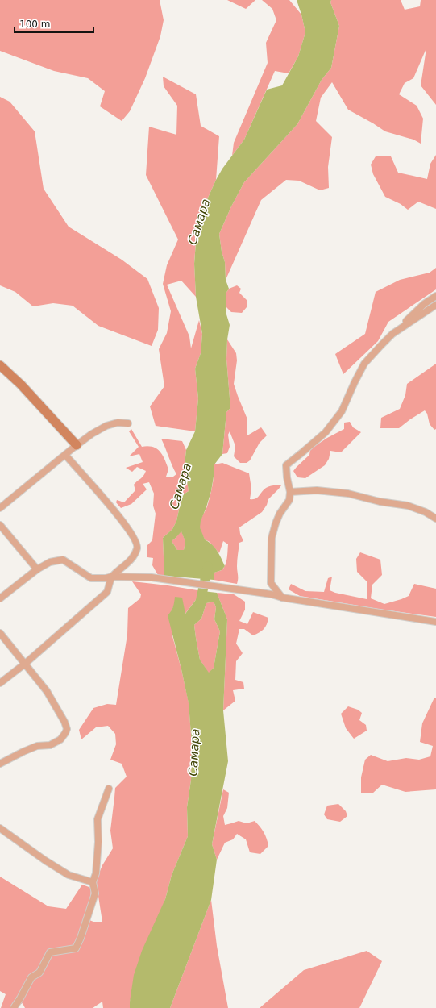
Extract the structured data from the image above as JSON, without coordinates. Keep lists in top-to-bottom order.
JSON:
{
  "water": ["Самара"],
  "scale_bar": "100 m"
}
